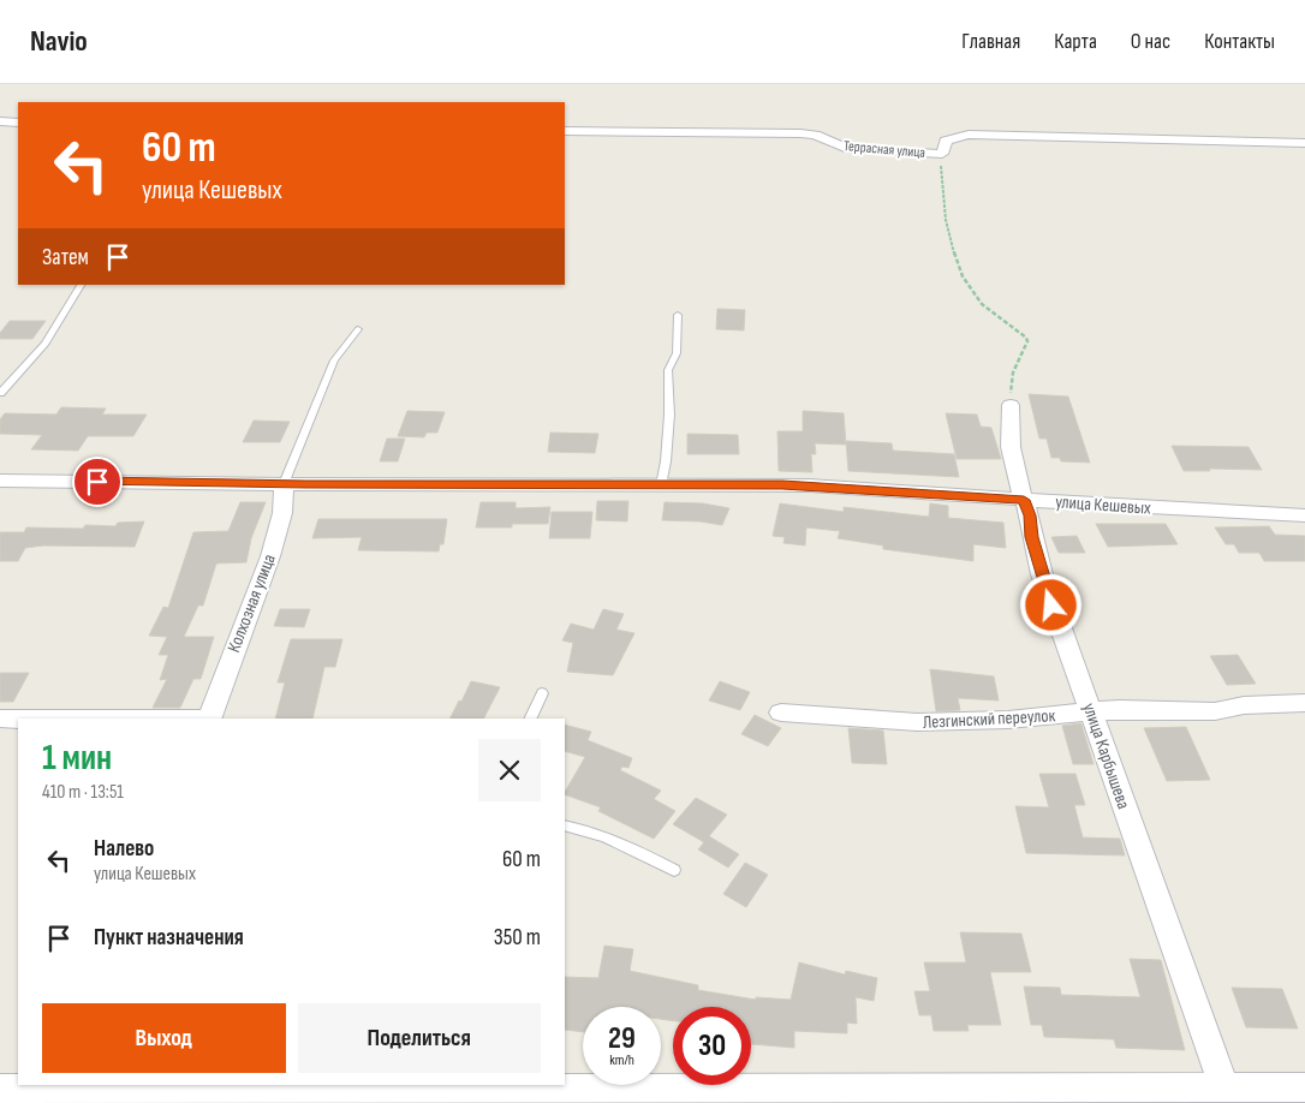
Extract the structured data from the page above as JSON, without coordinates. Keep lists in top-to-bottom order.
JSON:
{
  "streets": {
    "street": [
      "Террасная улица",
      "улица Кешевых",
      "Колхозная улица",
      "Лезгинский переулок",
      "улица Карбышева"
    ]
  },
  "crossings": [
    ["улица Кешевых", "Колхозная улица"],
    ["улица Кешевых", "улица Карбышева"],
    ["Лезгинский переулок", "улица Карбышева"]
  ],
  "page": {
    "header": "Navio",
    "nav": [
      "Главная",
      "Карта",
      "О нас",
      "Контакты"
    ],
    "turn": ["60 m", "улица Кешевых"],
    "then": "Затем",
    "heading": ["1 мин", "410 m · 13:51"],
    "list": [
      {
        "name": "Налево",
        "note": "улица Кешевых",
        "value": "60 m"
      },
      {
        "name": "Пункт назначения",
        "value": "350 m"
      }
    ],
    "buttons": ["Выход", "Поделиться"],
    "speed": "29 km/h",
    "limit": "30"
  }
}
